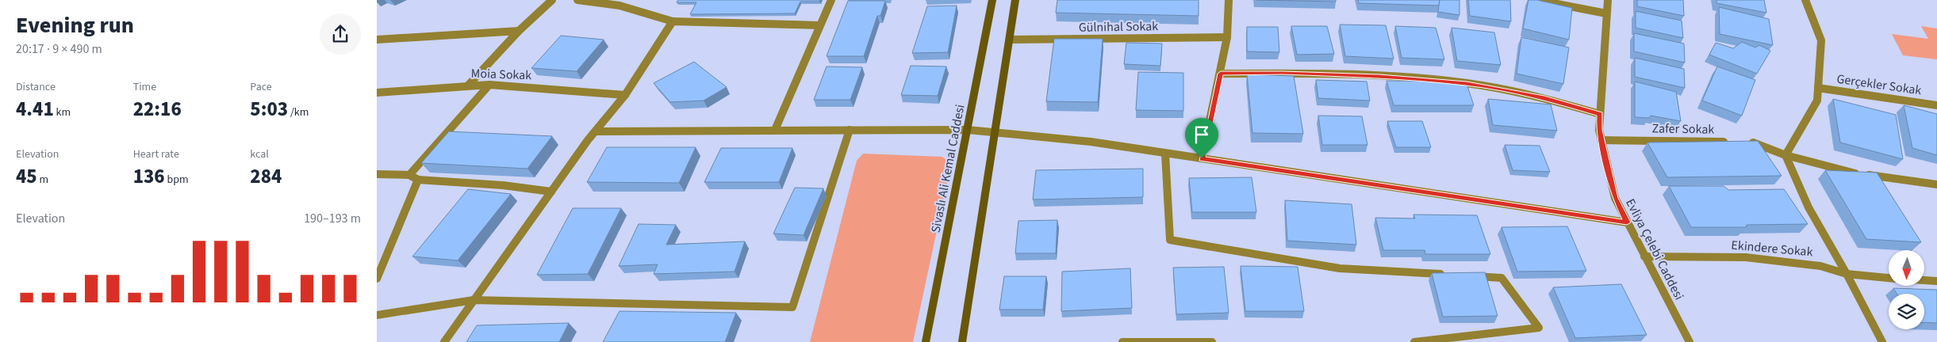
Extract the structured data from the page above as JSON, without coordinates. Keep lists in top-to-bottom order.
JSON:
{
  "streets": {
    "main road": ["Sivaslı Ali Kemal Caddesi"],
    "street": [
      "Gülnihal Sokak",
      "Moia Sokak",
      "Gerçekler Sokak",
      "Zafer Sokak",
      "Ekindere Sokak",
      "Evliya Çelebi Caddesi"
    ]
  },
  "crossings": [
    ["Zafer Sokak", "Evliya Çelebi Caddesi"],
    ["Ekindere Sokak", "Evliya Çelebi Caddesi"]
  ],
  "north": "bottom",
  "page": {
    "heading": ["Evening run", "20:17 · 9 × 490 m"],
    "stats": [
      ["Distance", "4.41 km"],
      ["Time", "22:16"],
      ["Pace", "5:03 /km"],
      ["Elevation", "45 m"],
      ["Heart rate", "136 bpm"],
      ["kcal", "284"]
    ],
    "chart": ["Elevation", "190–193 m"]
  }
}
